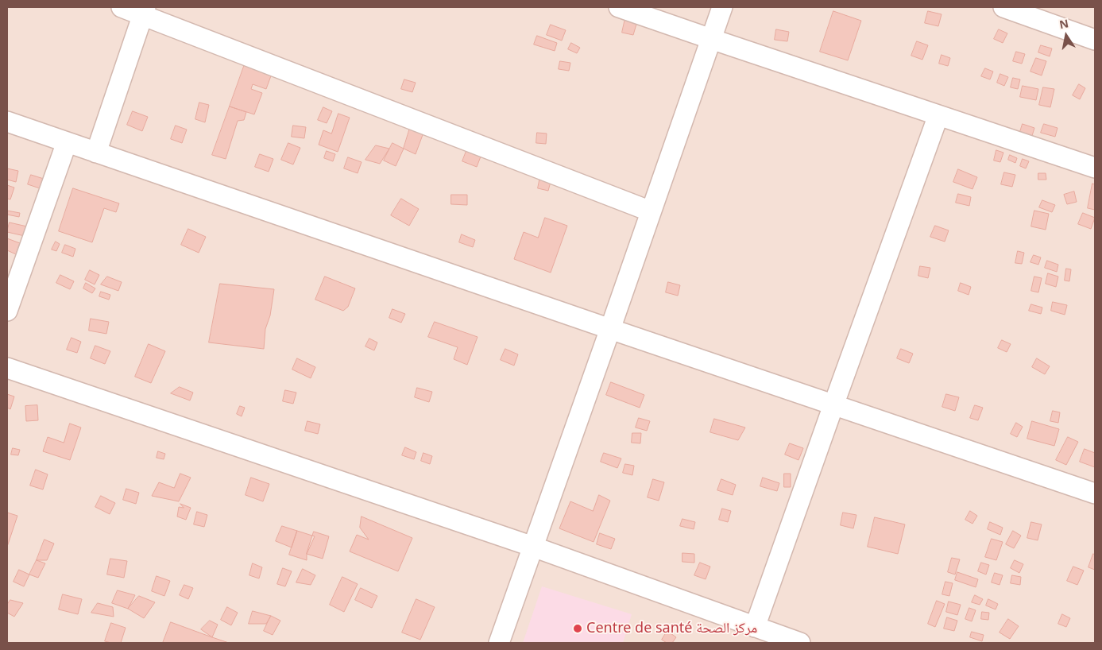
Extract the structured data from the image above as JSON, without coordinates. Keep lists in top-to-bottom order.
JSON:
{
  "places": ["Centre de santé مركز الصحة"],
  "north": "top"
}
